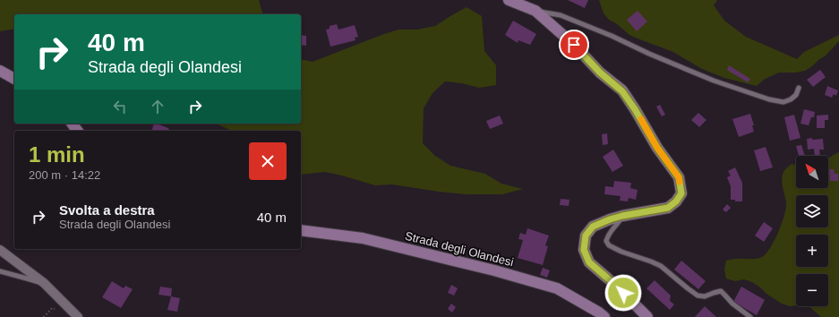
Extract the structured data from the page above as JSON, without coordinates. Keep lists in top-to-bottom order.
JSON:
{
  "streets": {
    "main road": ["Strada degli Olandesi"]
  },
  "north": "top left",
  "page": {
    "turn": ["40 m", "Strada degli Olandesi"],
    "heading": ["1 min", "200 m · 14:22"],
    "map_buttons": ["+", "−"],
    "list": [
      {
        "name": "Svolta a destra",
        "note": "Strada degli Olandesi",
        "value": "40 m"
      }
    ]
  }
}
